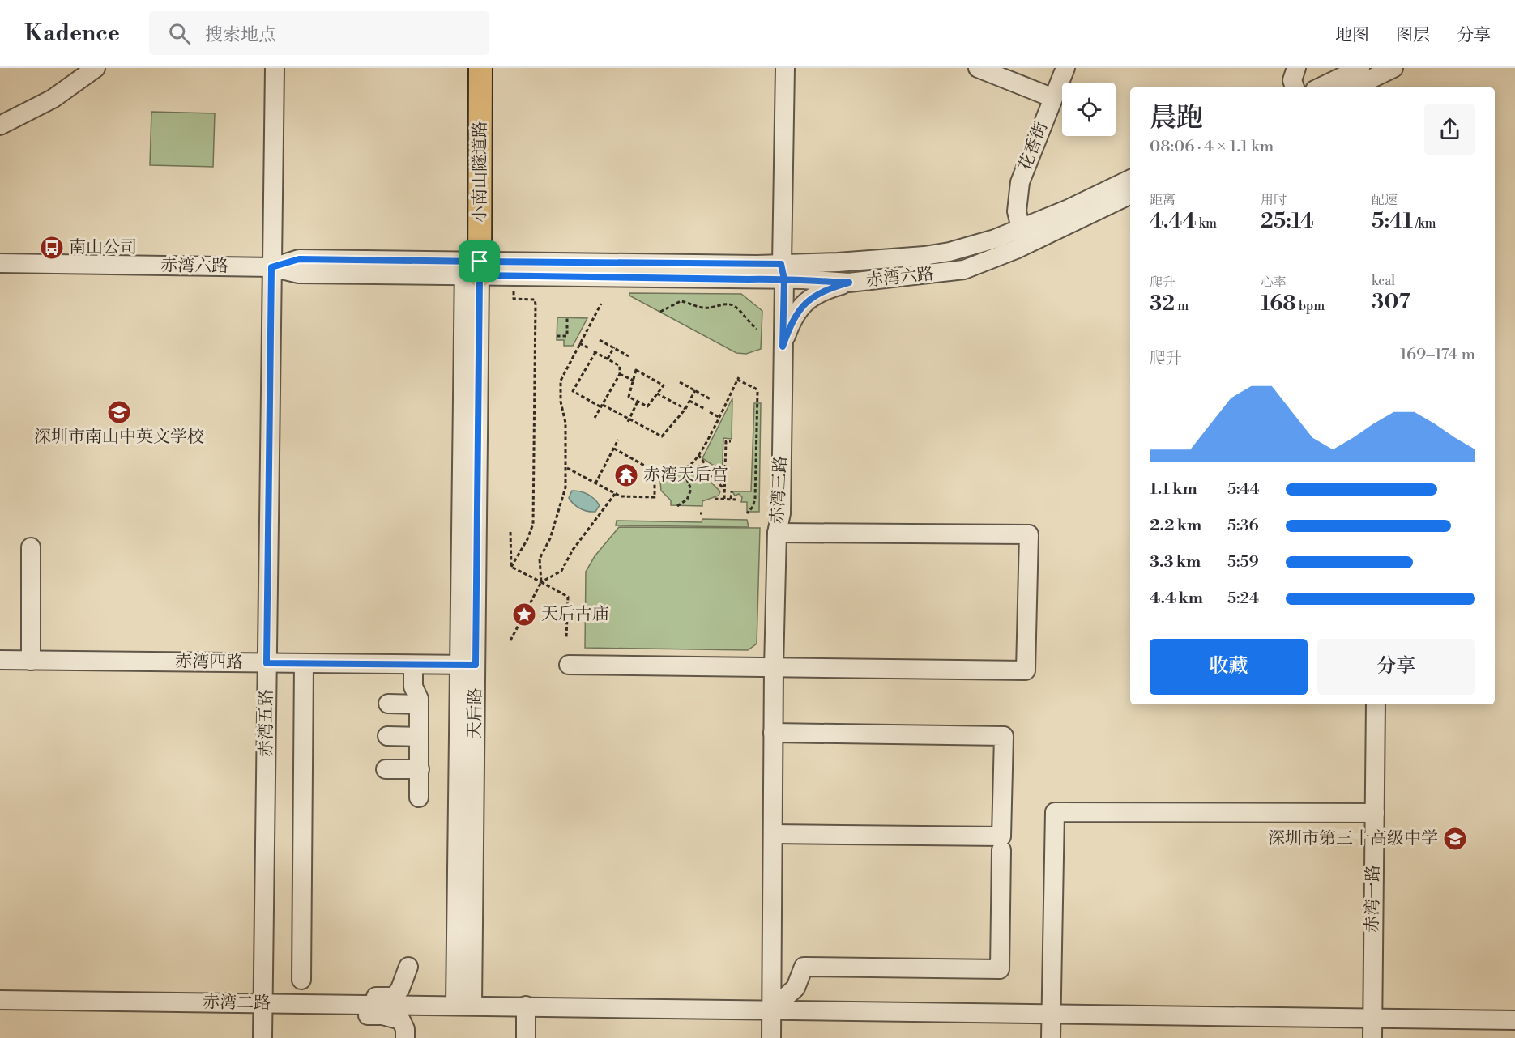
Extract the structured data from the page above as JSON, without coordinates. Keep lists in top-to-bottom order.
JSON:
{
  "streets": {
    "main road": ["小南山隧道路"],
    "street": [
      "花香街",
      "赤湾六路",
      "赤湾三路",
      "赤湾四路",
      "天后路",
      "赤湾五路",
      "赤湾一路",
      "赤湾二路"
    ]
  },
  "crossings": [
    ["花香街", "赤湾六路"],
    ["小南山隧道路", "赤湾六路"],
    ["小南山隧道路", "天后路"],
    ["赤湾六路", "赤湾三路"],
    ["赤湾六路", "天后路"],
    ["赤湾六路", "赤湾五路"],
    ["赤湾四路", "天后路"],
    ["赤湾四路", "赤湾五路"],
    ["天后路", "赤湾二路"],
    ["赤湾五路", "赤湾二路"],
    ["赤湾一路", "赤湾二路"]
  ],
  "places": {
    "bus stop": ["南山公司"],
    "school or university": ["深圳市南山中英文学校", "深圳市第三十高级中学"],
    "temple": ["赤湾天后宫"],
    "place": ["天后古庙"]
  },
  "page": {
    "header": "Kadence",
    "search": "搜索地点",
    "nav": ["地图", "图层", "分享"],
    "heading": ["晨跑", "08:06 · 4 × 1.1 km"],
    "stats": [
      ["距离", "4.44 km"],
      ["用时", "25:14"],
      ["配速", "5:41 /km"],
      ["爬升", "32 m"],
      ["心率", "168 bpm"],
      ["kcal", "307"]
    ],
    "chart": ["爬升", "169–174 m"],
    "list": [
      {
        "name": "1.1 km",
        "note": "5:44"
      },
      {
        "name": "2.2 km",
        "note": "5:36"
      },
      {
        "name": "3.3 km",
        "note": "5:59"
      },
      {
        "name": "4.4 km",
        "note": "5:24"
      }
    ],
    "buttons": ["收藏", "分享"]
  }
}
